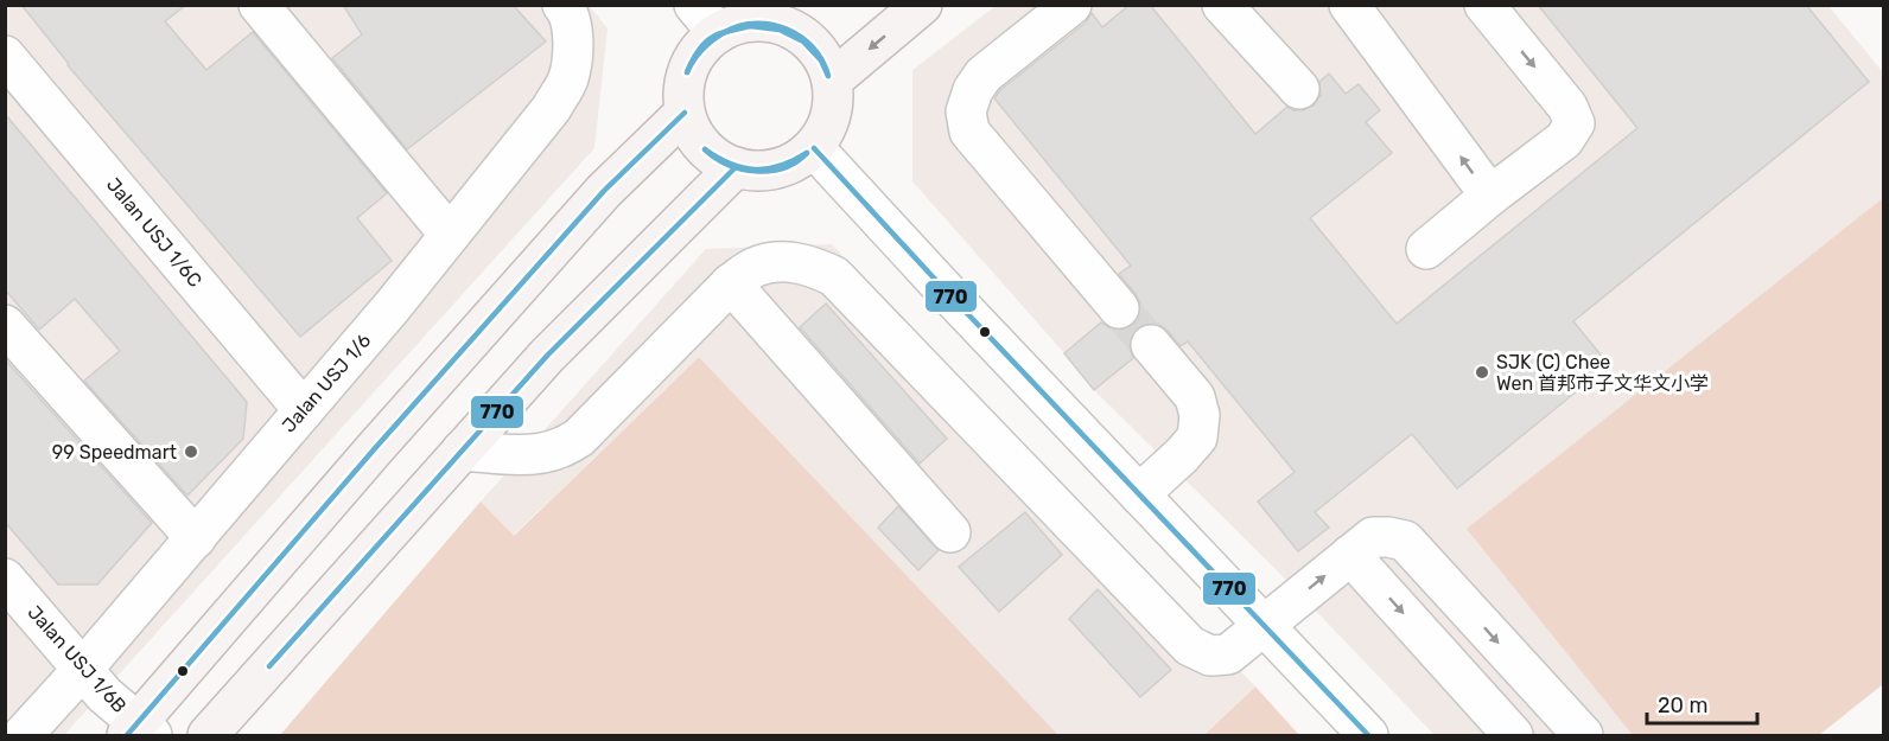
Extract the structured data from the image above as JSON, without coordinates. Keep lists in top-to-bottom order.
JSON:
{
  "streets": {
    "street": ["Jalan USJ 1/6C", "Jalan USJ 1/6", "Jalan USJ 1/6B"]
  },
  "crossings": [
    ["Jalan USJ 1/6C", "Jalan USJ 1/6"],
    ["Jalan USJ 1/6", "Jalan USJ 1/6B"]
  ],
  "places": ["SJK (C) Chee Wen 首邦市子文华文小学", "99 Speedmart"],
  "lines": ["transit line 770"],
  "scale_bar": "20 m"
}
